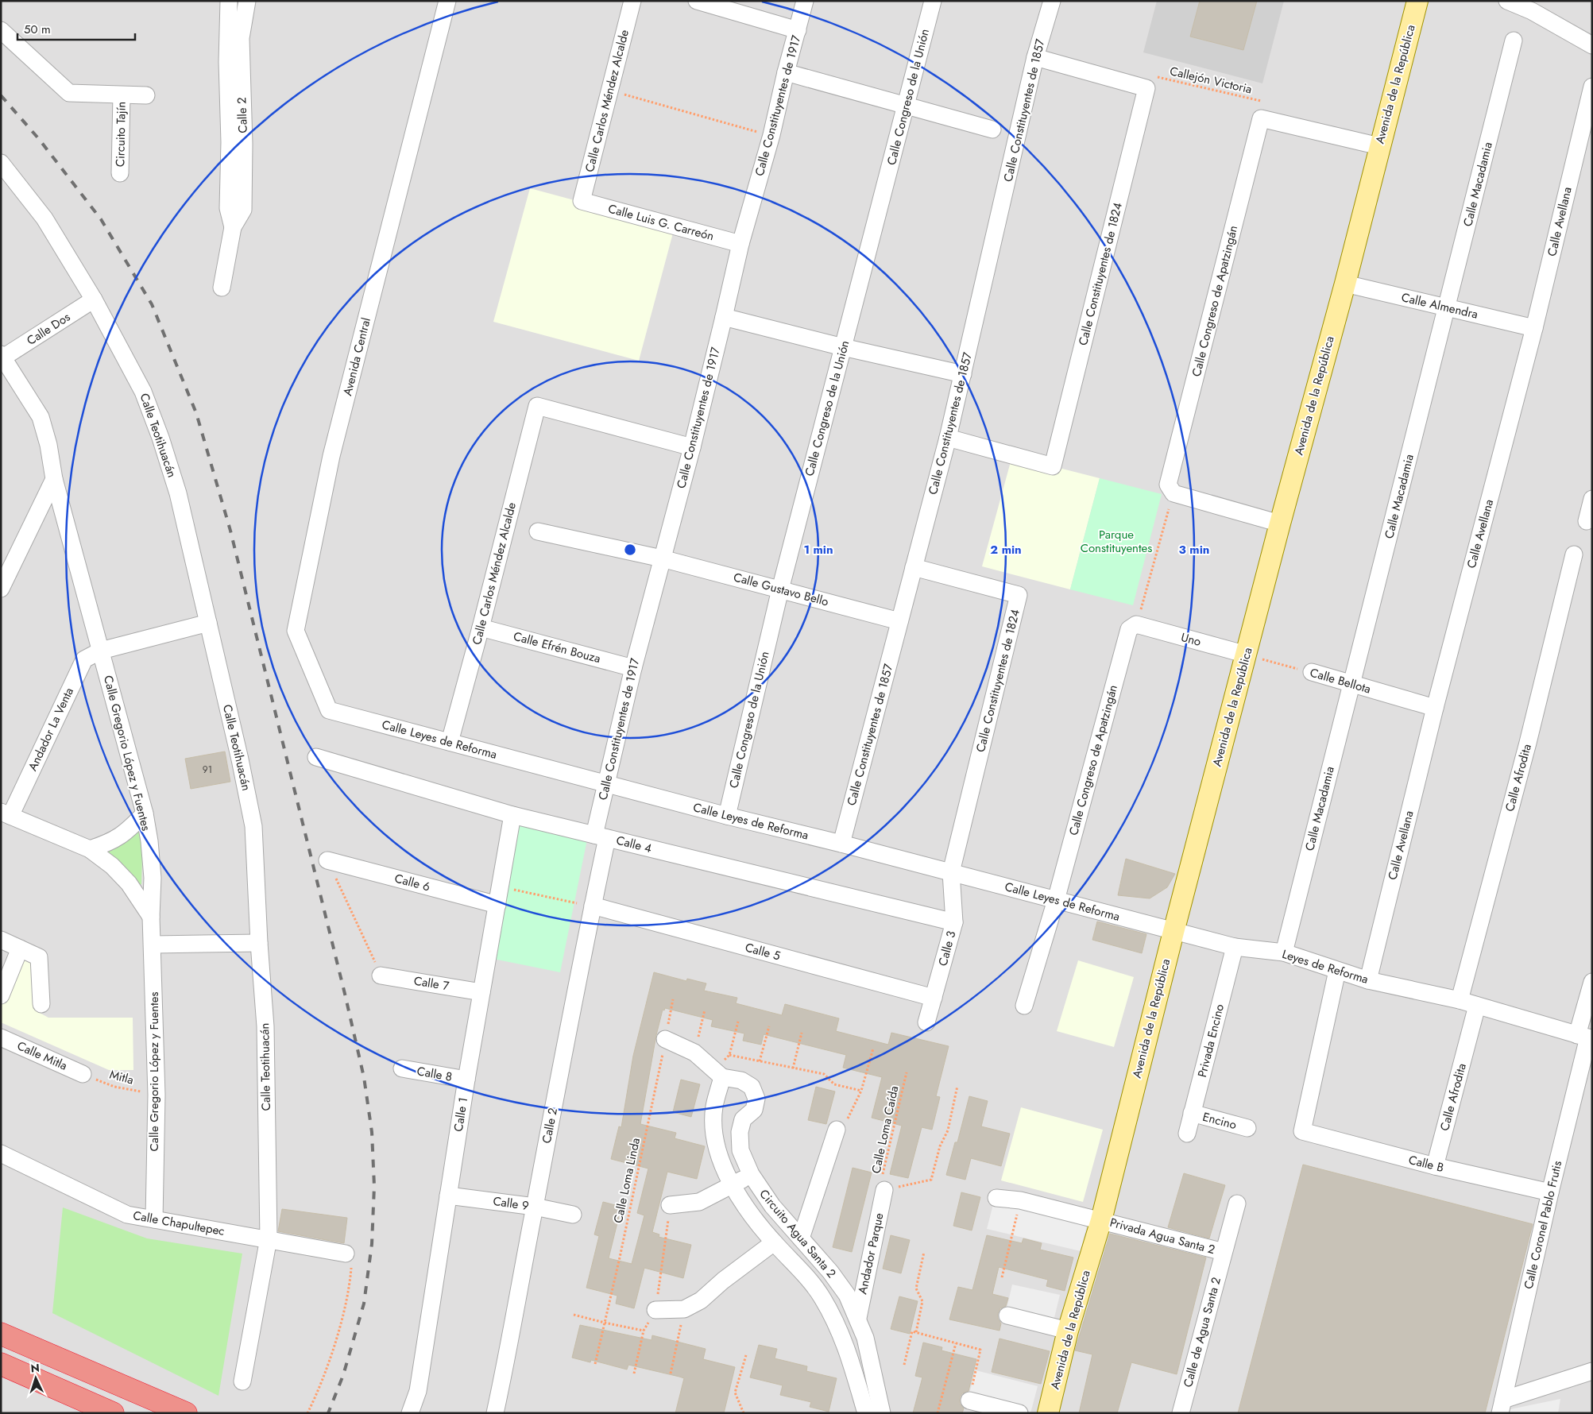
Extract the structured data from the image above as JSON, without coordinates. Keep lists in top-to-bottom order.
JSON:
{
  "streets": {
    "main road": ["Avenida de la República"],
    "street": [
      "Calle Congreso de la Unión",
      "Calle Carlos Méndez Alcalde",
      "Calle Constituyentes de 1917",
      "Calle Constituyentes de 1857",
      "Calle 2",
      "Circuito Tajín",
      "Calle Macadamia",
      "Calle Avellana",
      "Calle Luis G. Carreón",
      "Calle Constituyentes de 1824",
      "Calle Congreso de Apatzingán",
      "Calle Almendra",
      "Calle Dos",
      "Avenida Central",
      "Calle Teotihuacán",
      "Calle Gustavo Bello",
      "Uno",
      "Calle Efrén Bouza",
      "Calle Bellota",
      "Andador La Venta",
      "Calle Leyes de Reforma",
      "Calle Gregorio López y Fuentes",
      "Calle Afrodita",
      "Calle 4",
      "Calle 6",
      "Calle 3",
      "Calle 5",
      "Leyes de Reforma",
      "Calle 7",
      "Privada Encino",
      "Calle Mitla",
      "Calle 8",
      "Calle 1",
      "Encino",
      "Calle B",
      "Calle 9",
      "Calle Chapultepec",
      "Calle Coronel Pablo Frutis",
      "Circuito Agua Santa 2",
      "Privada Agua Santa 2",
      "Andador Parque",
      "Calle de Agua Santa 2"
    ],
    "path": [
      "Callejón Victoria",
      "Mitla",
      "Calle Loma Caída",
      "Calle Loma Linda"
    ]
  },
  "crossings": [
    ["Callejón Victoria", "Calle Constituyentes de 1824"],
    ["Callejón Victoria", "Calle Congreso de Apatzingán"],
    ["Avenida de la República", "Calle Almendra"],
    ["Avenida de la República", "Uno"],
    ["Avenida de la República", "Calle Bellota"],
    ["Avenida de la República", "Calle Leyes de Reforma"],
    ["Avenida de la República", "Leyes de Reforma"],
    ["Avenida de la República", "Privada Agua Santa 2"],
    ["Calle Congreso de la Unión", "Calle Gustavo Bello"],
    ["Calle Congreso de la Unión", "Calle Leyes de Reforma"],
    ["Calle Carlos Méndez Alcalde", "Calle Constituyentes de 1917"],
    ["Calle Carlos Méndez Alcalde", "Calle Luis G. Carreón"],
    ["Calle Carlos Méndez Alcalde", "Calle Efrén Bouza"],
    ["Calle Carlos Méndez Alcalde", "Calle Leyes de Reforma"],
    ["Calle Constituyentes de 1917", "Calle 2"],
    ["Calle Constituyentes de 1917", "Calle Luis G. Carreón"],
    ["Calle Constituyentes de 1917", "Calle Gustavo Bello"],
    ["Calle Constituyentes de 1917", "Calle Efrén Bouza"],
    ["Calle Constituyentes de 1917", "Calle Leyes de Reforma"],
    ["Calle Constituyentes de 1917", "Calle 4"],
    ["Calle Constituyentes de 1857", "Calle Constituyentes de 1824"],
    ["Calle Constituyentes de 1857", "Calle Gustavo Bello"],
    ["Calle Constituyentes de 1857", "Calle Leyes de Reforma"],
    ["Calle 2", "Calle 4"],
    ["Calle 2", "Calle 5"],
    ["Calle 2", "Calle 9"],
    ["Calle Macadamia", "Calle Almendra"],
    ["Calle Macadamia", "Calle Bellota"],
    ["Calle Macadamia", "Leyes de Reforma"],
    ["Calle Avellana", "Calle Almendra"],
    ["Calle Avellana", "Calle Bellota"],
    ["Calle Avellana", "Leyes de Reforma"],
    ["Calle Constituyentes de 1824", "Calle Leyes de Reforma"],
    ["Calle Constituyentes de 1824", "Calle 3"],
    ["Calle Congreso de Apatzingán", "Uno"],
    ["Calle Congreso de Apatzingán", "Calle Leyes de Reforma"],
    ["Calle Dos", "Calle Teotihuacán"],
    ["Calle Dos", "Calle Gregorio López y Fuentes"],
    ["Avenida Central", "Calle Leyes de Reforma"],
    ["Calle Teotihuacán", "Andador La Venta"],
    ["Calle Teotihuacán", "Calle Chapultepec"],
    ["Uno", "Calle Bellota"],
    ["Andador La Venta", "Calle Gregorio López y Fuentes"],
    ["Calle Leyes de Reforma", "Calle 3"],
    ["Calle Leyes de Reforma", "Leyes de Reforma"],
    ["Calle Gregorio López y Fuentes", "Mitla"],
    ["Calle Gregorio López y Fuentes", "Calle Chapultepec"],
    ["Calle Afrodita", "Leyes de Reforma"],
    ["Calle Afrodita", "Calle B"],
    ["Calle 4", "Calle 3"],
    ["Calle 4", "Calle 1"],
    ["Calle 6", "Calle 1"],
    ["Calle 3", "Calle 5"],
    ["Leyes de Reforma", "Privada Encino"],
    ["Leyes de Reforma", "Calle B"],
    ["Calle 7", "Calle 1"],
    ["Privada Encino", "Encino"],
    ["Calle Mitla", "Mitla"],
    ["Calle 8", "Calle 1"],
    ["Calle 1", "Calle 9"],
    ["Calle Loma Caída", "Andador Parque"],
    ["Calle B", "Calle Coronel Pablo Frutis"],
    ["Circuito Agua Santa 2", "Andador Parque"],
    ["Privada Agua Santa 2", "Calle de Agua Santa 2"]
  ],
  "parks": ["Parque Constituyentes"],
  "house_numbers": ["91"],
  "scale_bar": "50 m",
  "north": "top",
  "rings": ["1 min", "2 min", "3 min"]
}
